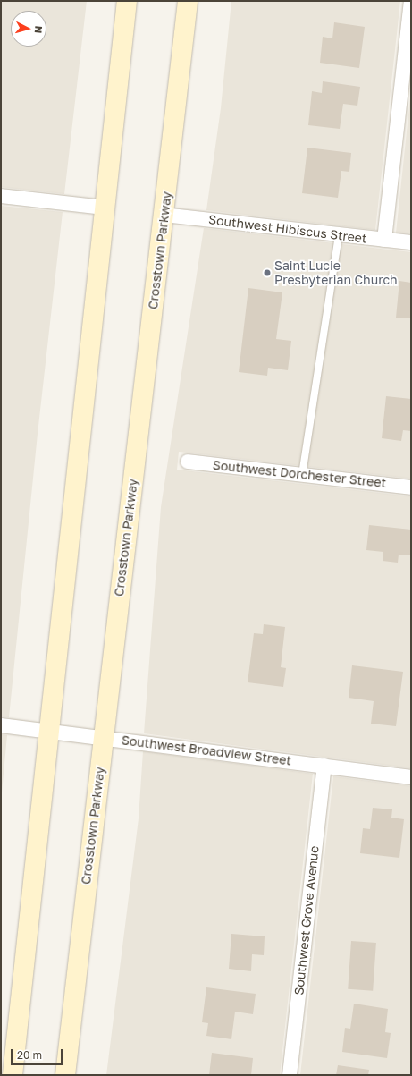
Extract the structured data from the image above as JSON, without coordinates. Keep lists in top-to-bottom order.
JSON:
{
  "streets": {
    "main road": ["Crosstown Parkway"],
    "street": [
      "Southwest Hibiscus Street",
      "Southwest Dorchester Street",
      "Southwest Broadview Street",
      "Southwest Grove Avenue"
    ]
  },
  "crossings": [
    ["Southwest Hibiscus Street", "Crosstown Parkway"],
    ["Crosstown Parkway", "Southwest Broadview Street"],
    ["Southwest Broadview Street", "Southwest Grove Avenue"]
  ],
  "places": ["Saint Lucie Presbyterian Church"],
  "scale_bar": "20 m",
  "north": "right"
}
